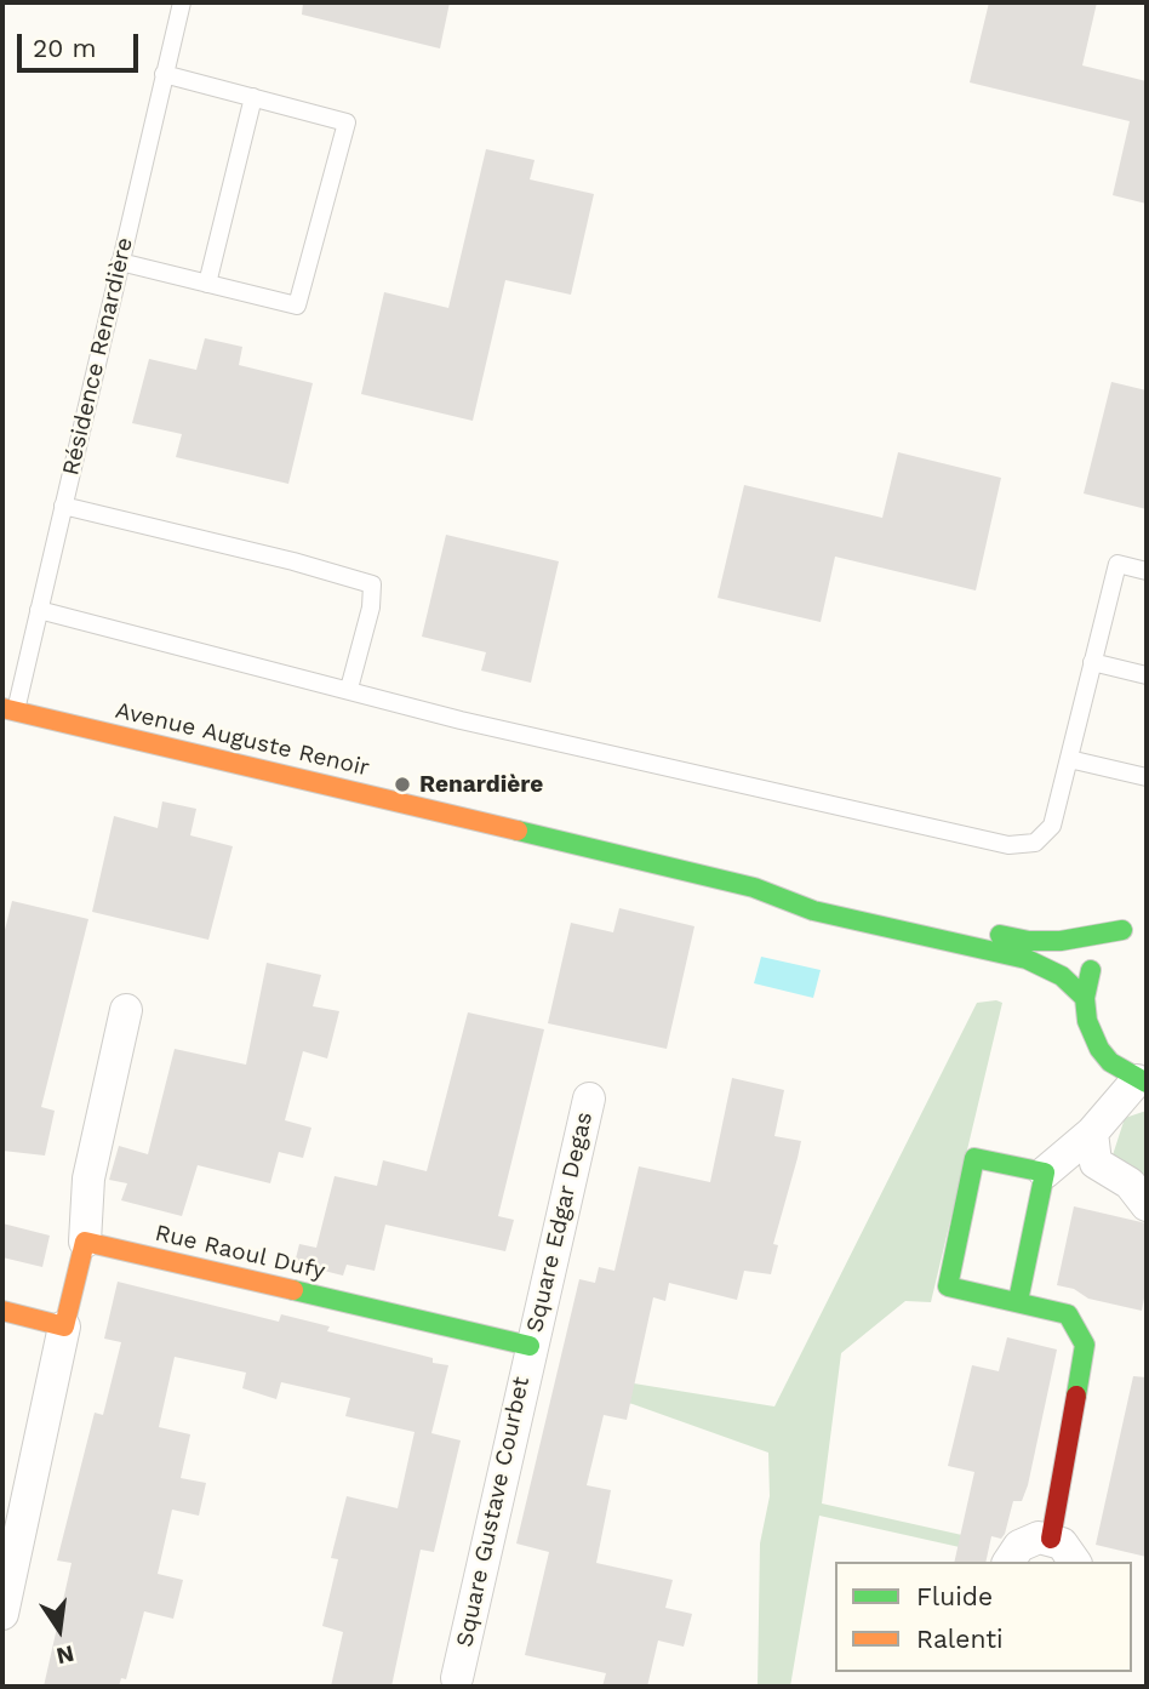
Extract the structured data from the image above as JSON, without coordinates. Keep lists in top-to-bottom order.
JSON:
{
  "streets": {
    "main road": ["Avenue Auguste Renoir", "Rue Raoul Dufy"],
    "street": ["Square Edgar Degas", "Square Gustave Courbet"],
    "lane": ["Résidence Renardière"]
  },
  "crossings": [
    ["Résidence Renardière", "Avenue Auguste Renoir"],
    ["Square Edgar Degas", "Rue Raoul Dufy"],
    ["Square Edgar Degas", "Square Gustave Courbet"],
    ["Rue Raoul Dufy", "Square Gustave Courbet"]
  ],
  "places": ["Renardière"],
  "legend": ["Fluide", "Ralenti"],
  "scale_bar": "20 m",
  "north": "bottom"
}
